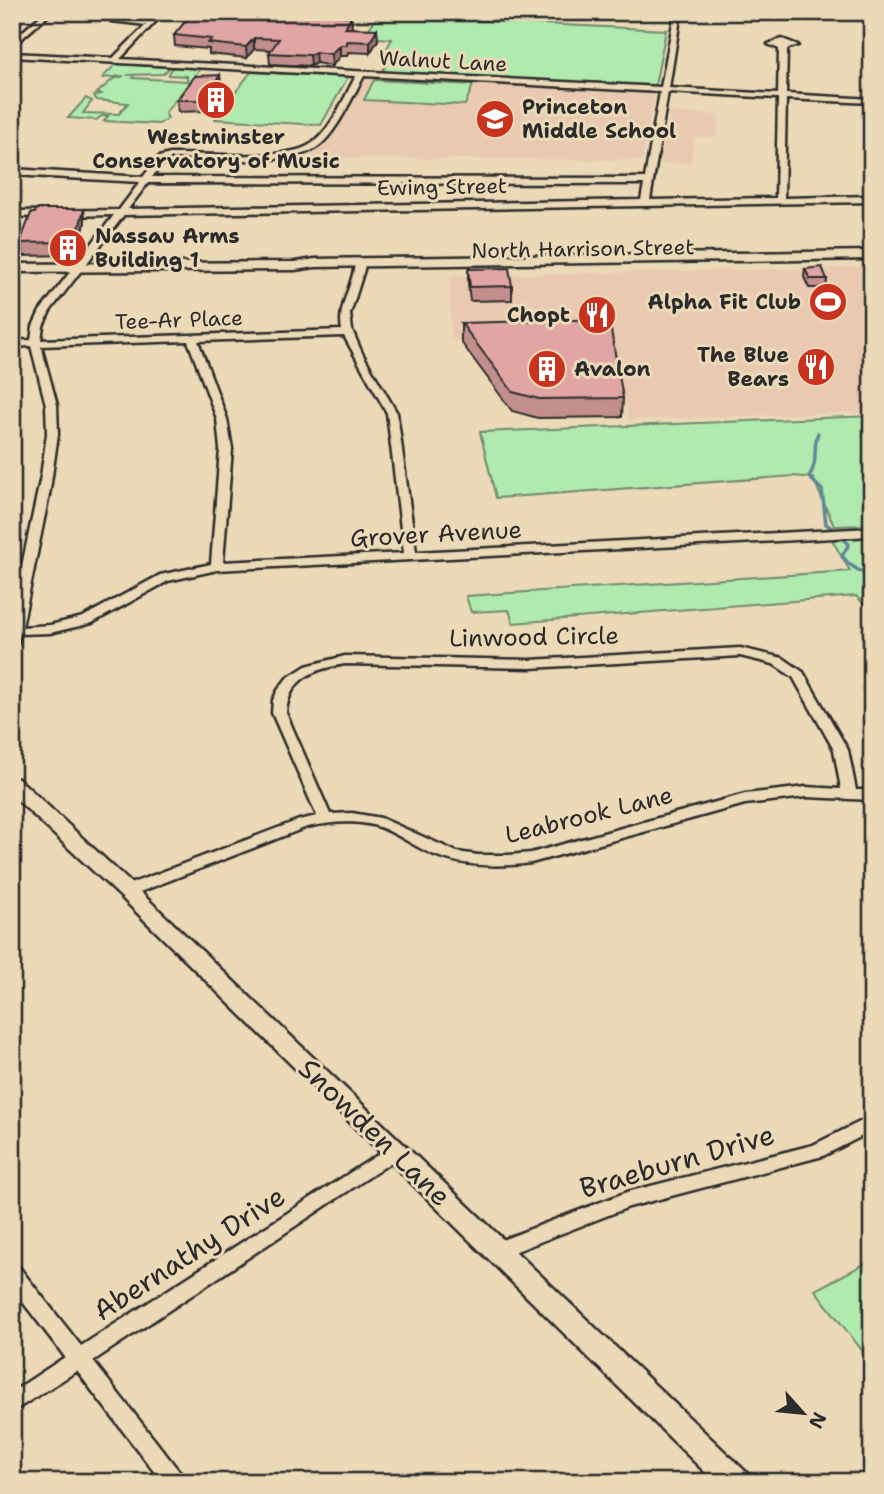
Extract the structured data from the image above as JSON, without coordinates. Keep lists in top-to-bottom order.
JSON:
{
  "streets": {
    "street": [
      "Walnut Lane",
      "Ewing Street",
      "North Harrison Street",
      "Tee-Ar Place",
      "Grover Avenue",
      "Linwood Circle",
      "Leabrook Lane",
      "Snowden Lane",
      "Braeburn Drive",
      "Abernathy Drive"
    ]
  },
  "crossings": [
    ["Linwood Circle", "Leabrook Lane"],
    ["Leabrook Lane", "Snowden Lane"],
    ["Snowden Lane", "Braeburn Drive"],
    ["Snowden Lane", "Abernathy Drive"]
  ],
  "places": {
    "building": ["Westminster Conservatory of Music", "Nassau Arms Building 1", "Avalon"],
    "school or university": ["Princeton Middle School"],
    "sports": ["Alpha Fit Club"],
    "restaurant": ["Chopt", "The Blue Bears"]
  },
  "north": "bottom right"
}
